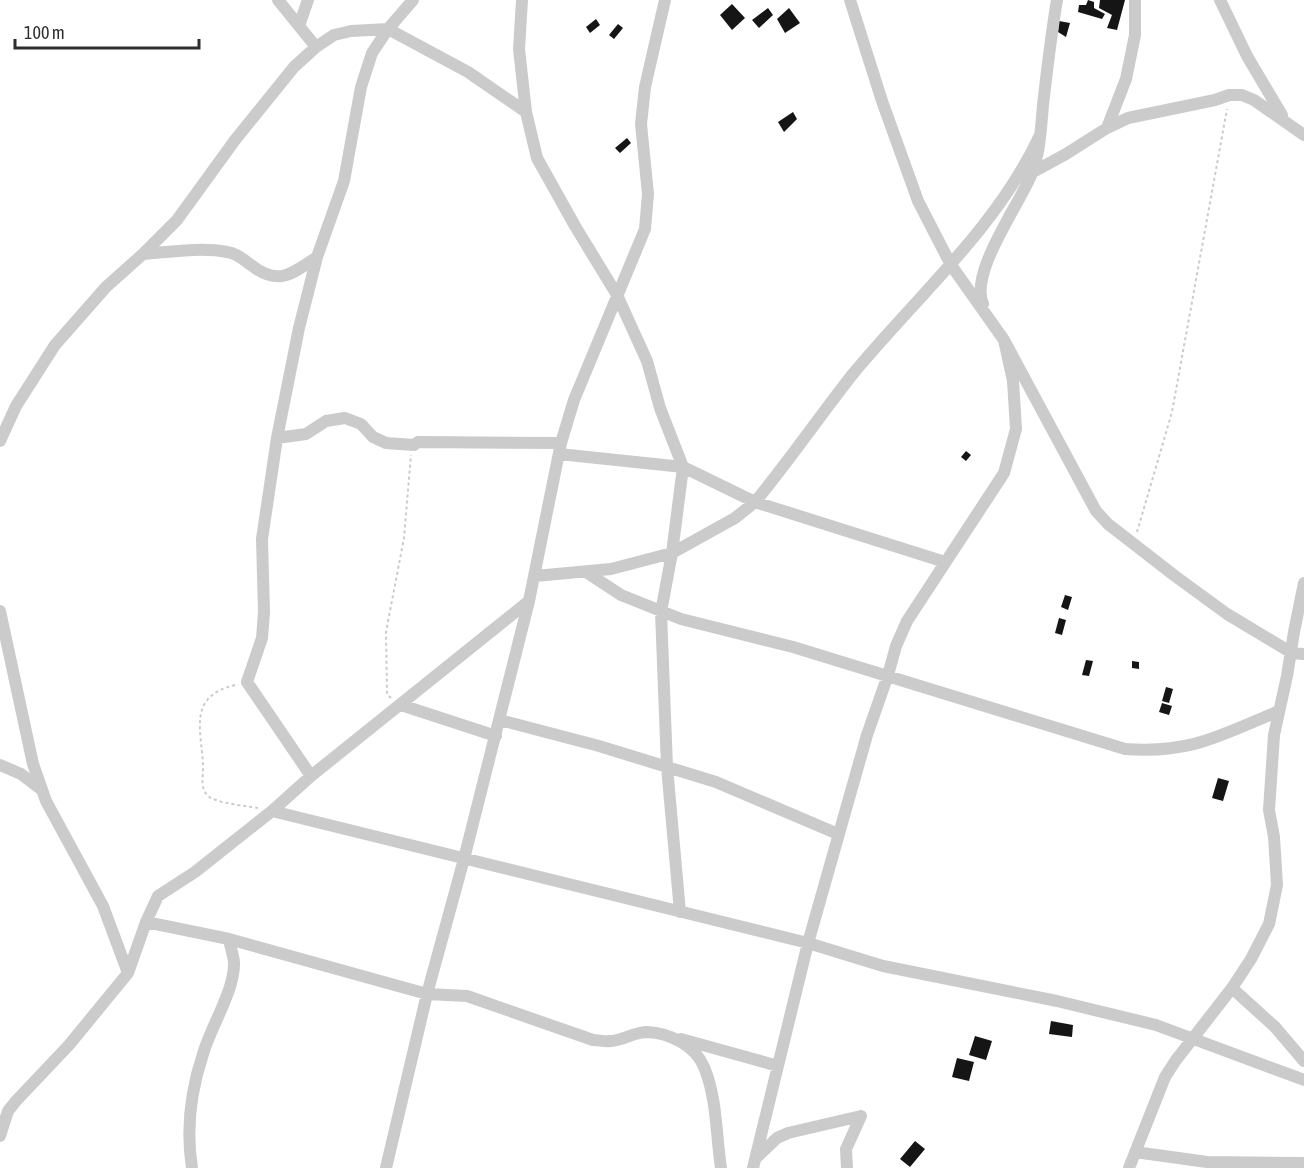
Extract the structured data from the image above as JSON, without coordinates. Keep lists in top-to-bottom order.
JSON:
{
  "scale_bar": "100 m"
}
